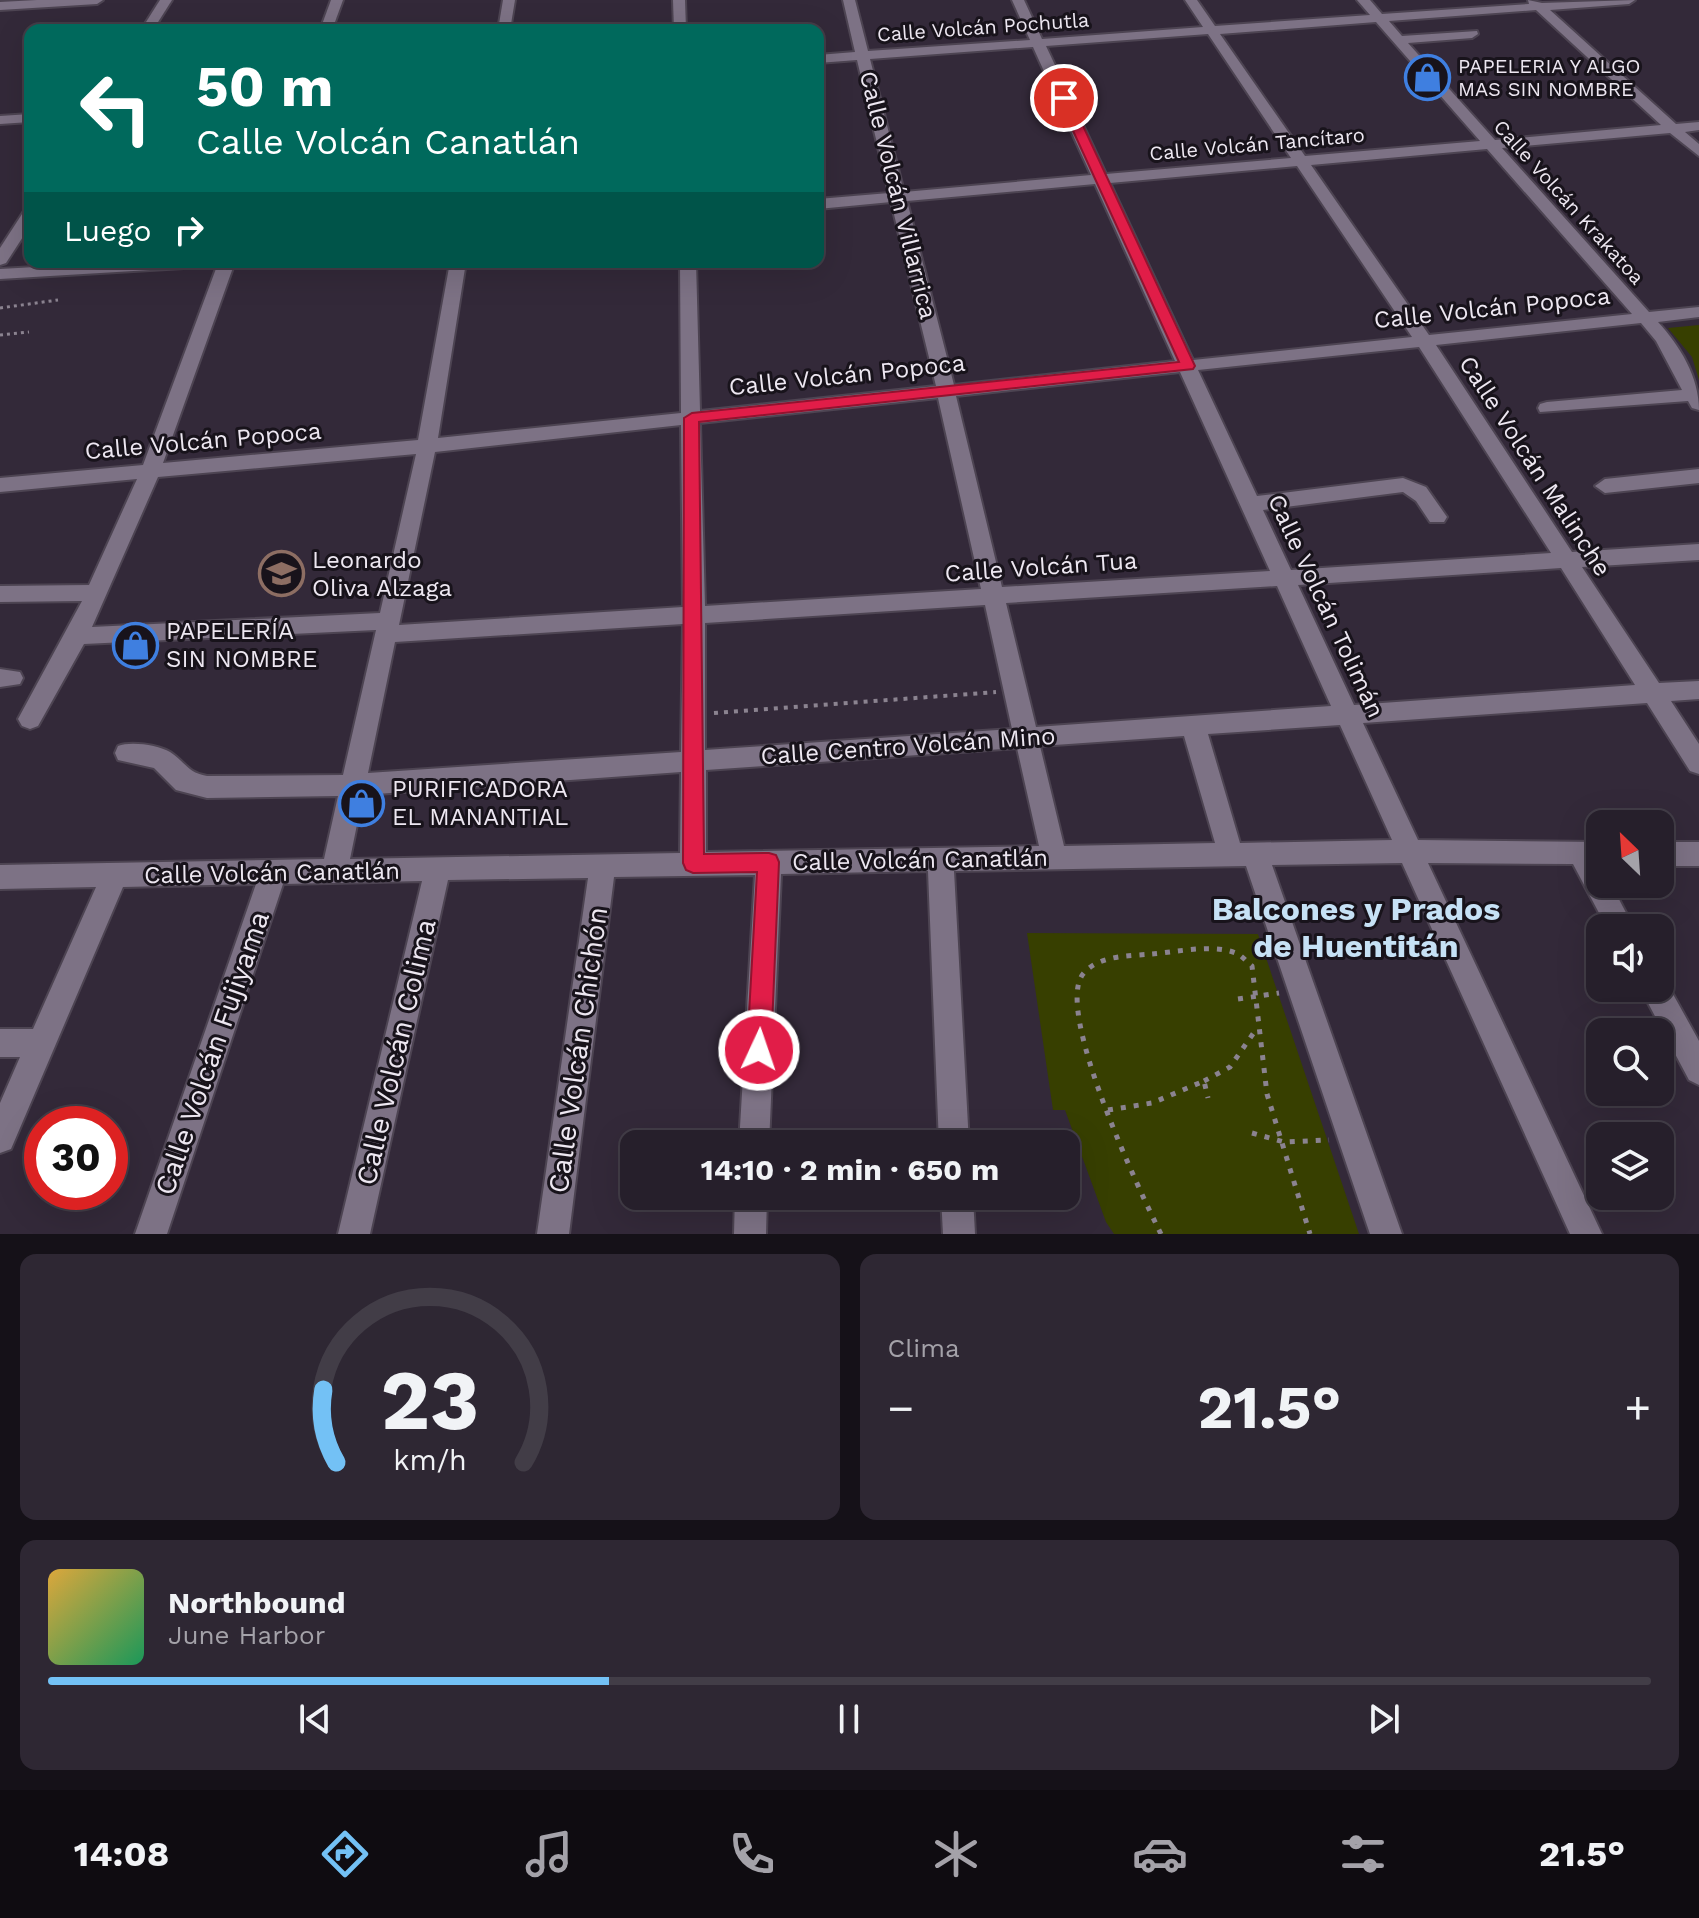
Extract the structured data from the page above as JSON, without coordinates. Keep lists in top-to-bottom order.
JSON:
{
  "streets": {
    "street": [
      "Calle Volcán Pochutla",
      "Calle Volcán Tancítaro",
      "Calle Volcán Villarrica",
      "Calle Volcán Krakatoa",
      "Calle Volcán Popoca",
      "Calle Volcán Malinche",
      "Calle Volcán Tua",
      "Calle Volcán Tolimán",
      "Calle Centro Volcán Mino",
      "Calle Volcán Canatlán",
      "Calle Volcán Chichón",
      "Calle Volcán Colima",
      "Calle Volcán Fujiyama"
    ]
  },
  "crossings": [
    ["Calle Volcán Pochutla", "Calle Volcán Villarrica"],
    ["Calle Volcán Pochutla", "Calle Volcán Krakatoa"],
    ["Calle Volcán Pochutla", "Calle Volcán Malinche"],
    ["Calle Volcán Pochutla", "Calle Volcán Tolimán"],
    ["Calle Volcán Tancítaro", "Calle Volcán Villarrica"],
    ["Calle Volcán Tancítaro", "Calle Volcán Krakatoa"],
    ["Calle Volcán Tancítaro", "Calle Volcán Malinche"],
    ["Calle Volcán Tancítaro", "Calle Volcán Tolimán"],
    ["Calle Volcán Villarrica", "Calle Volcán Popoca"],
    ["Calle Volcán Villarrica", "Calle Volcán Tua"],
    ["Calle Volcán Villarrica", "Calle Centro Volcán Mino"],
    ["Calle Volcán Villarrica", "Calle Volcán Canatlán"],
    ["Calle Volcán Krakatoa", "Calle Volcán Popoca"],
    ["Calle Volcán Popoca", "Calle Volcán Malinche"],
    ["Calle Volcán Popoca", "Calle Volcán Tolimán"],
    ["Calle Volcán Malinche", "Calle Volcán Tua"],
    ["Calle Volcán Malinche", "Calle Centro Volcán Mino"],
    ["Calle Volcán Tua", "Calle Volcán Tolimán"],
    ["Calle Volcán Tolimán", "Calle Centro Volcán Mino"],
    ["Calle Volcán Tolimán", "Calle Volcán Canatlán"],
    ["Calle Volcán Canatlán", "Calle Volcán Chichón"],
    ["Calle Volcán Canatlán", "Calle Volcán Colima"],
    ["Calle Volcán Canatlán", "Calle Volcán Fujiyama"]
  ],
  "districts": ["Balcones y Prados de Huentitán"],
  "places": {
    "shop": ["PAPELERIA Y ALGO MAS SIN NOMBRE", "PAPELERÍA SIN NOMBRE", "PURIFICADORA EL MANANTIAL"],
    "school or university": ["Leonardo Oliva Alzaga"]
  },
  "north": "top left",
  "page": {
    "turn": ["50 m", "Calle Volcán Canatlán"],
    "then": "Luego",
    "limit": "30",
    "trip": "14:10 · 2 min · 650 m",
    "tile": "Clima",
    "heat": ["−", "21.5°", "+"],
    "song": ["Northbound", "June Harbor"],
    "tabs": ["14:08", "21.5°"],
    "gauge": ["23", "km/h"]
  }
}
